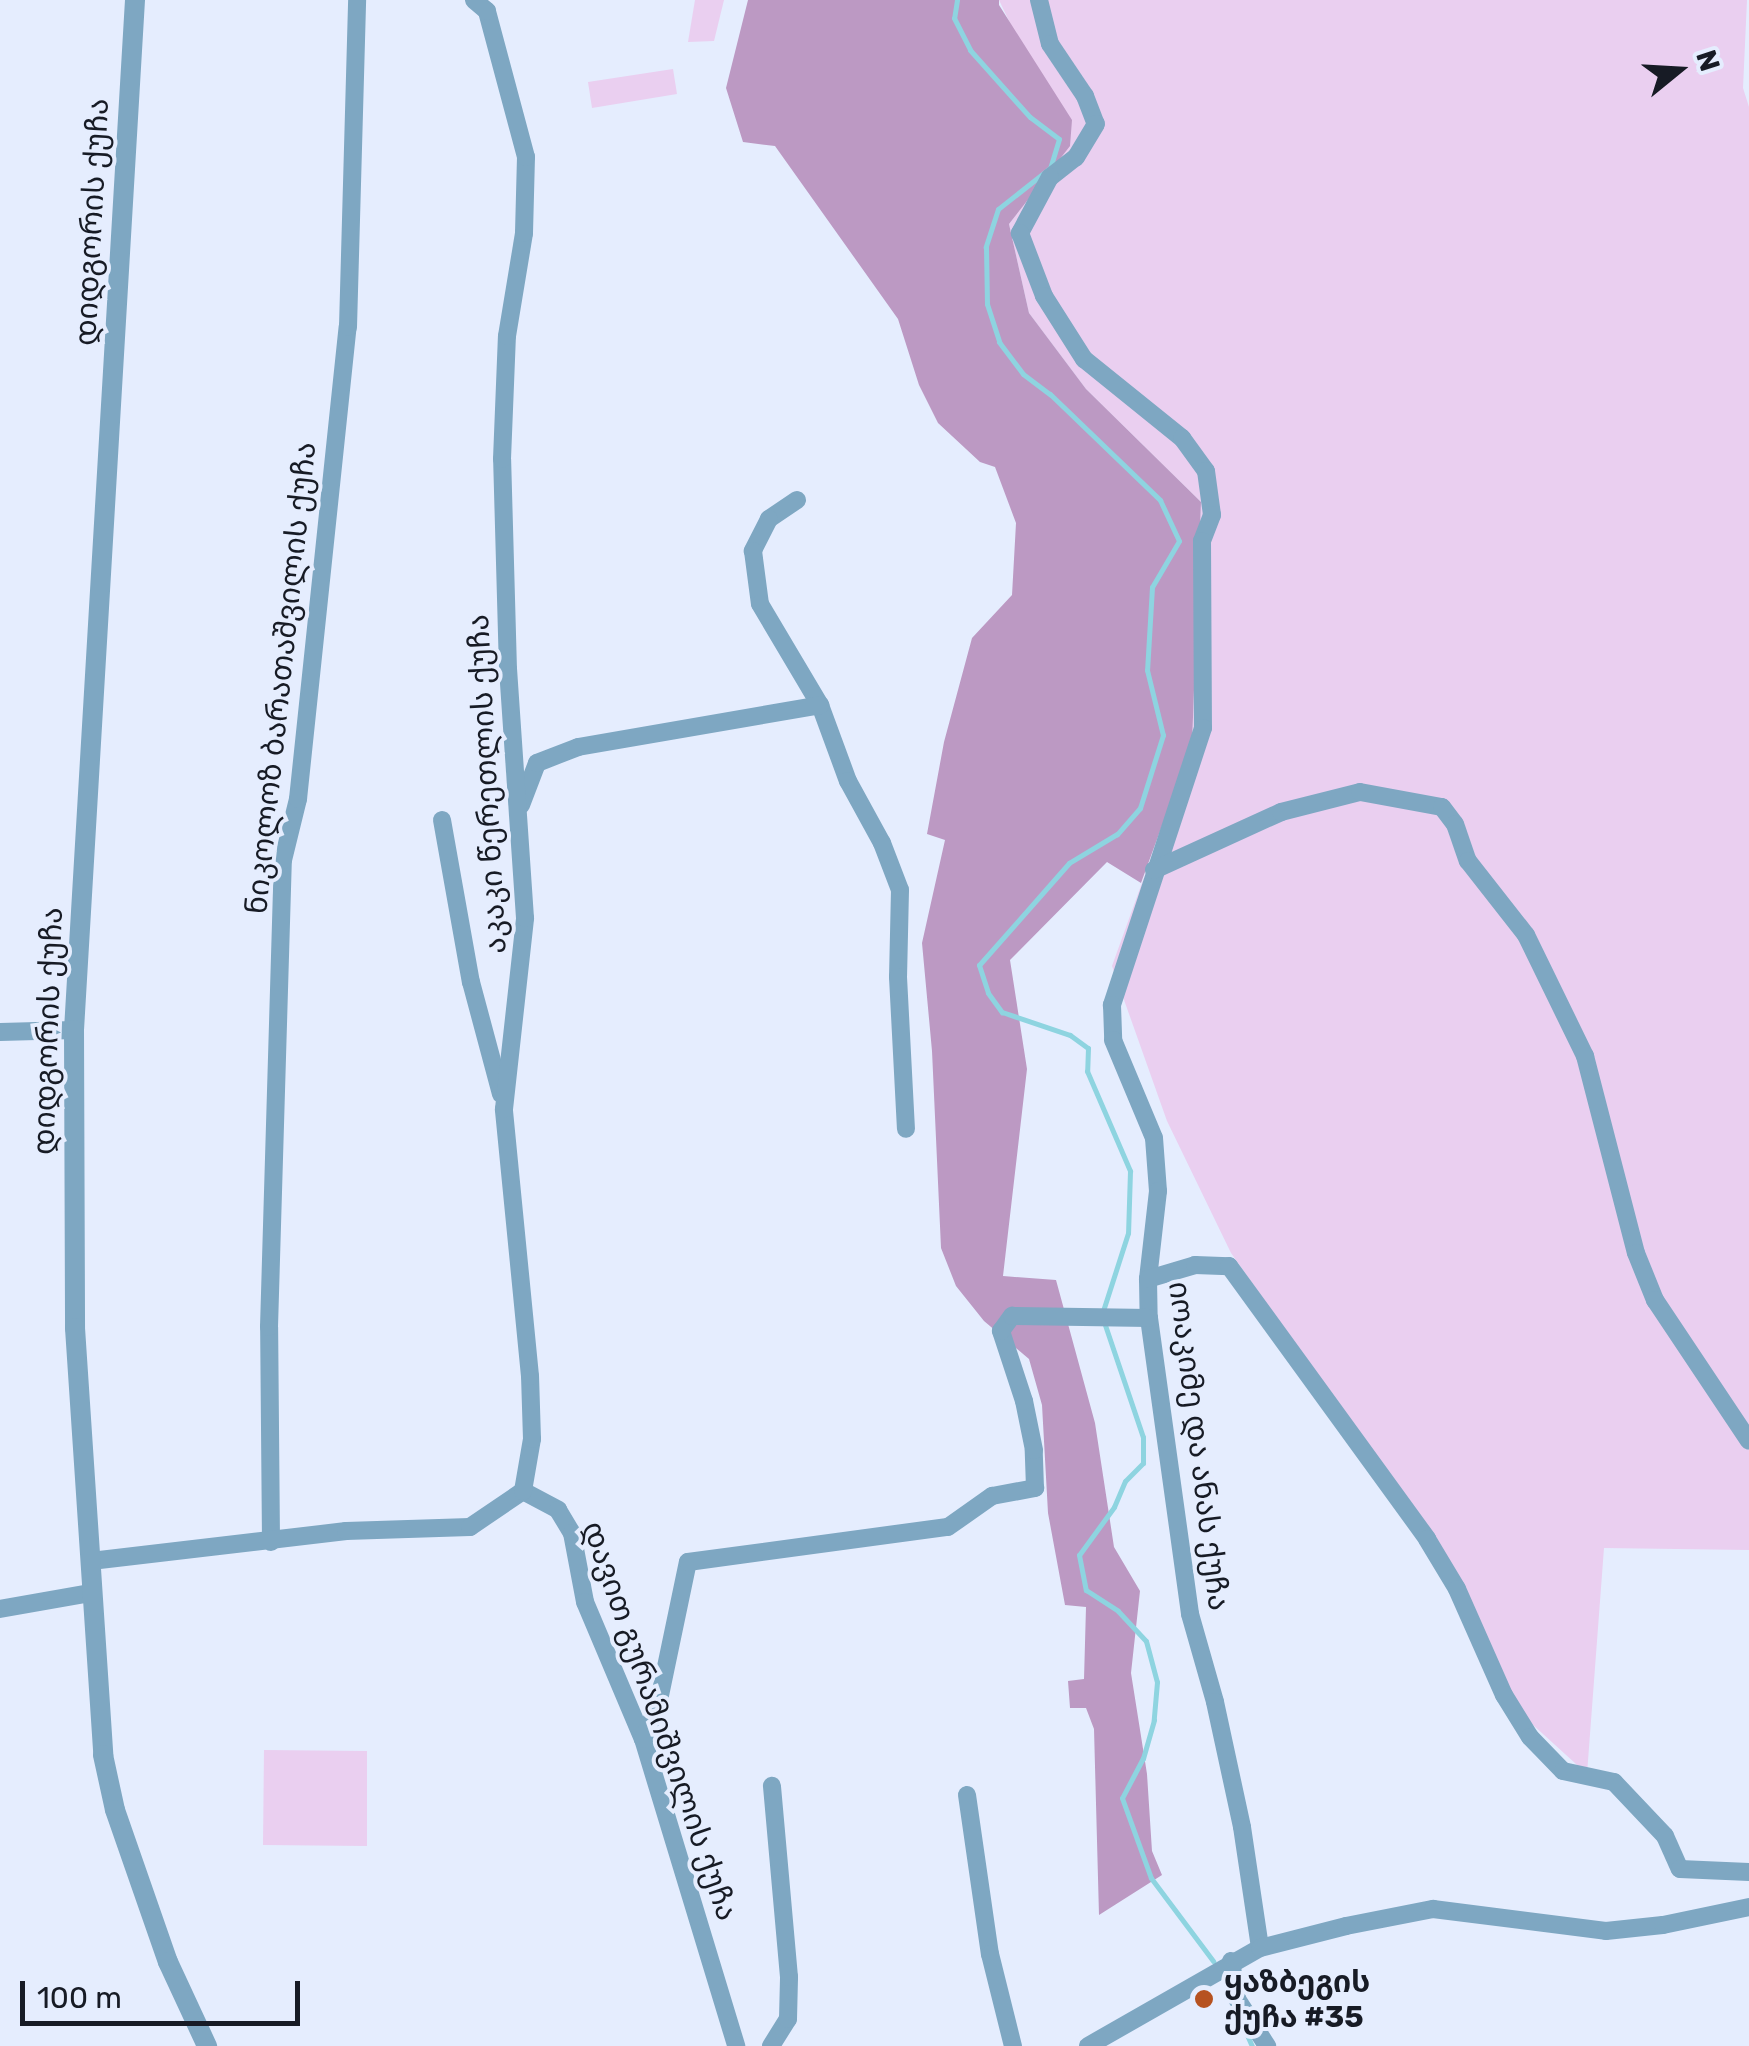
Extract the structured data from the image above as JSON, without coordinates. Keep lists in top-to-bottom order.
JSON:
{
  "streets": {
    "street": [
      "დიდგორის ქუჩა",
      "ნიკოლოზ ბარათაშვილის ქუჩა",
      "აკაკი წერეთლის ქუჩა",
      "იოაკიმე და ანას ქუჩა",
      "დავით გურამიშვილის ქუჩა"
    ]
  },
  "crossings": [
    ["აკაკი წერეთლის ქუჩა", "დავით გურამიშვილის ქუჩა"]
  ],
  "places": ["ყაზბეგის ქუჩა #35"],
  "scale_bar": "100 m",
  "north": "right"
}
